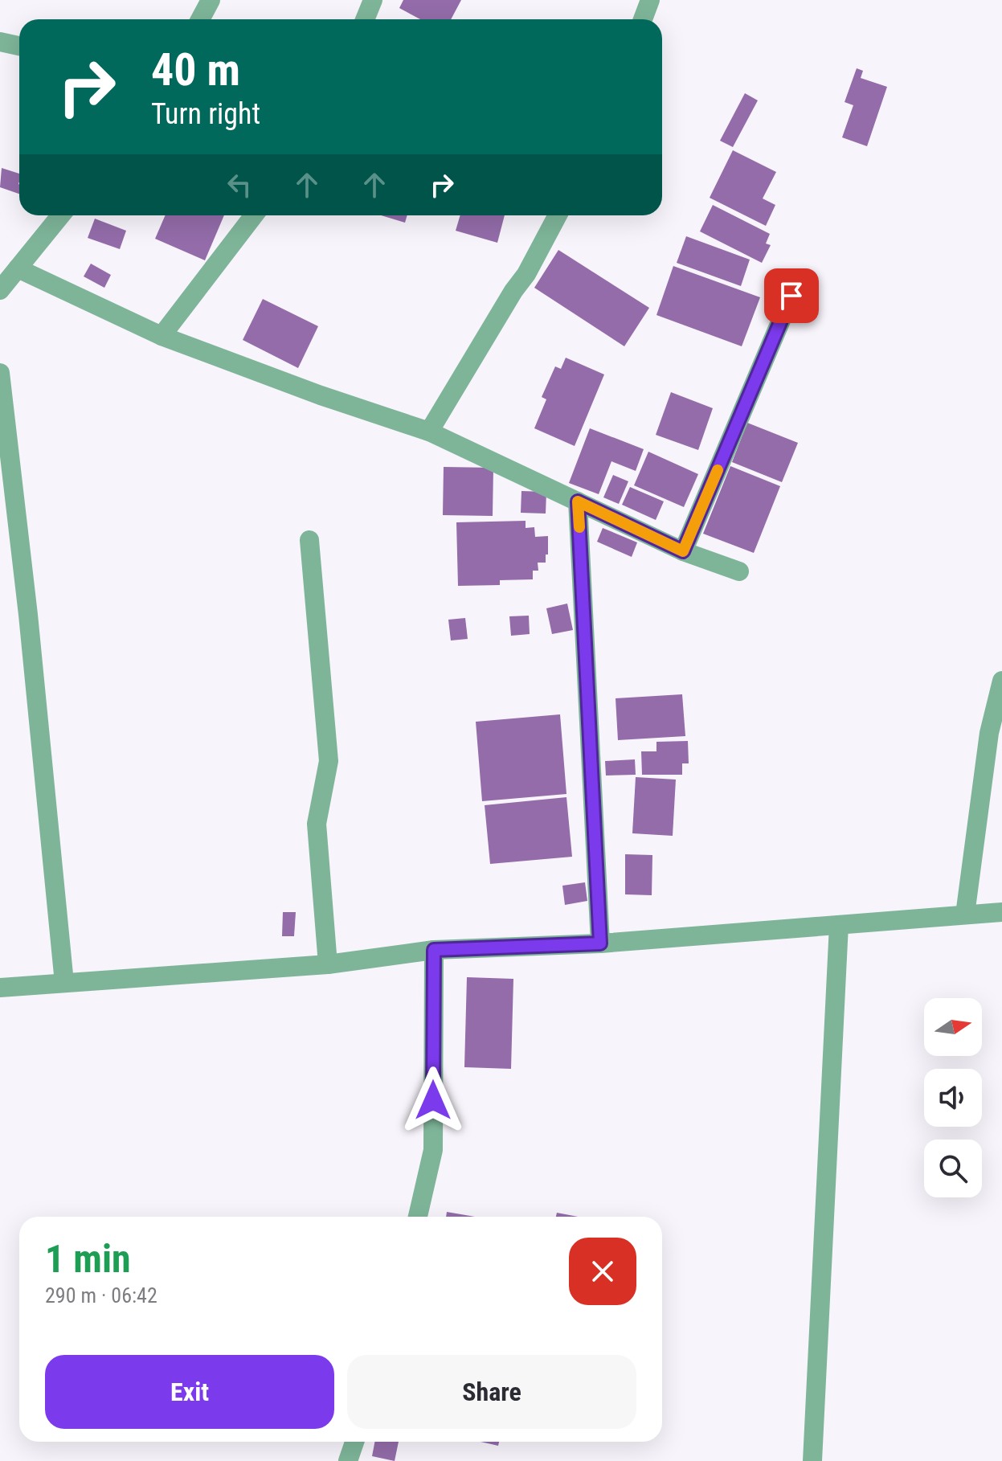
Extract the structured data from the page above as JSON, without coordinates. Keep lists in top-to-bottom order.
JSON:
{
  "north": "right",
  "page": {
    "turn": ["40 m", "Turn right"],
    "heading": ["1 min", "290 m · 06:42"],
    "buttons": ["Exit", "Share"]
  }
}
